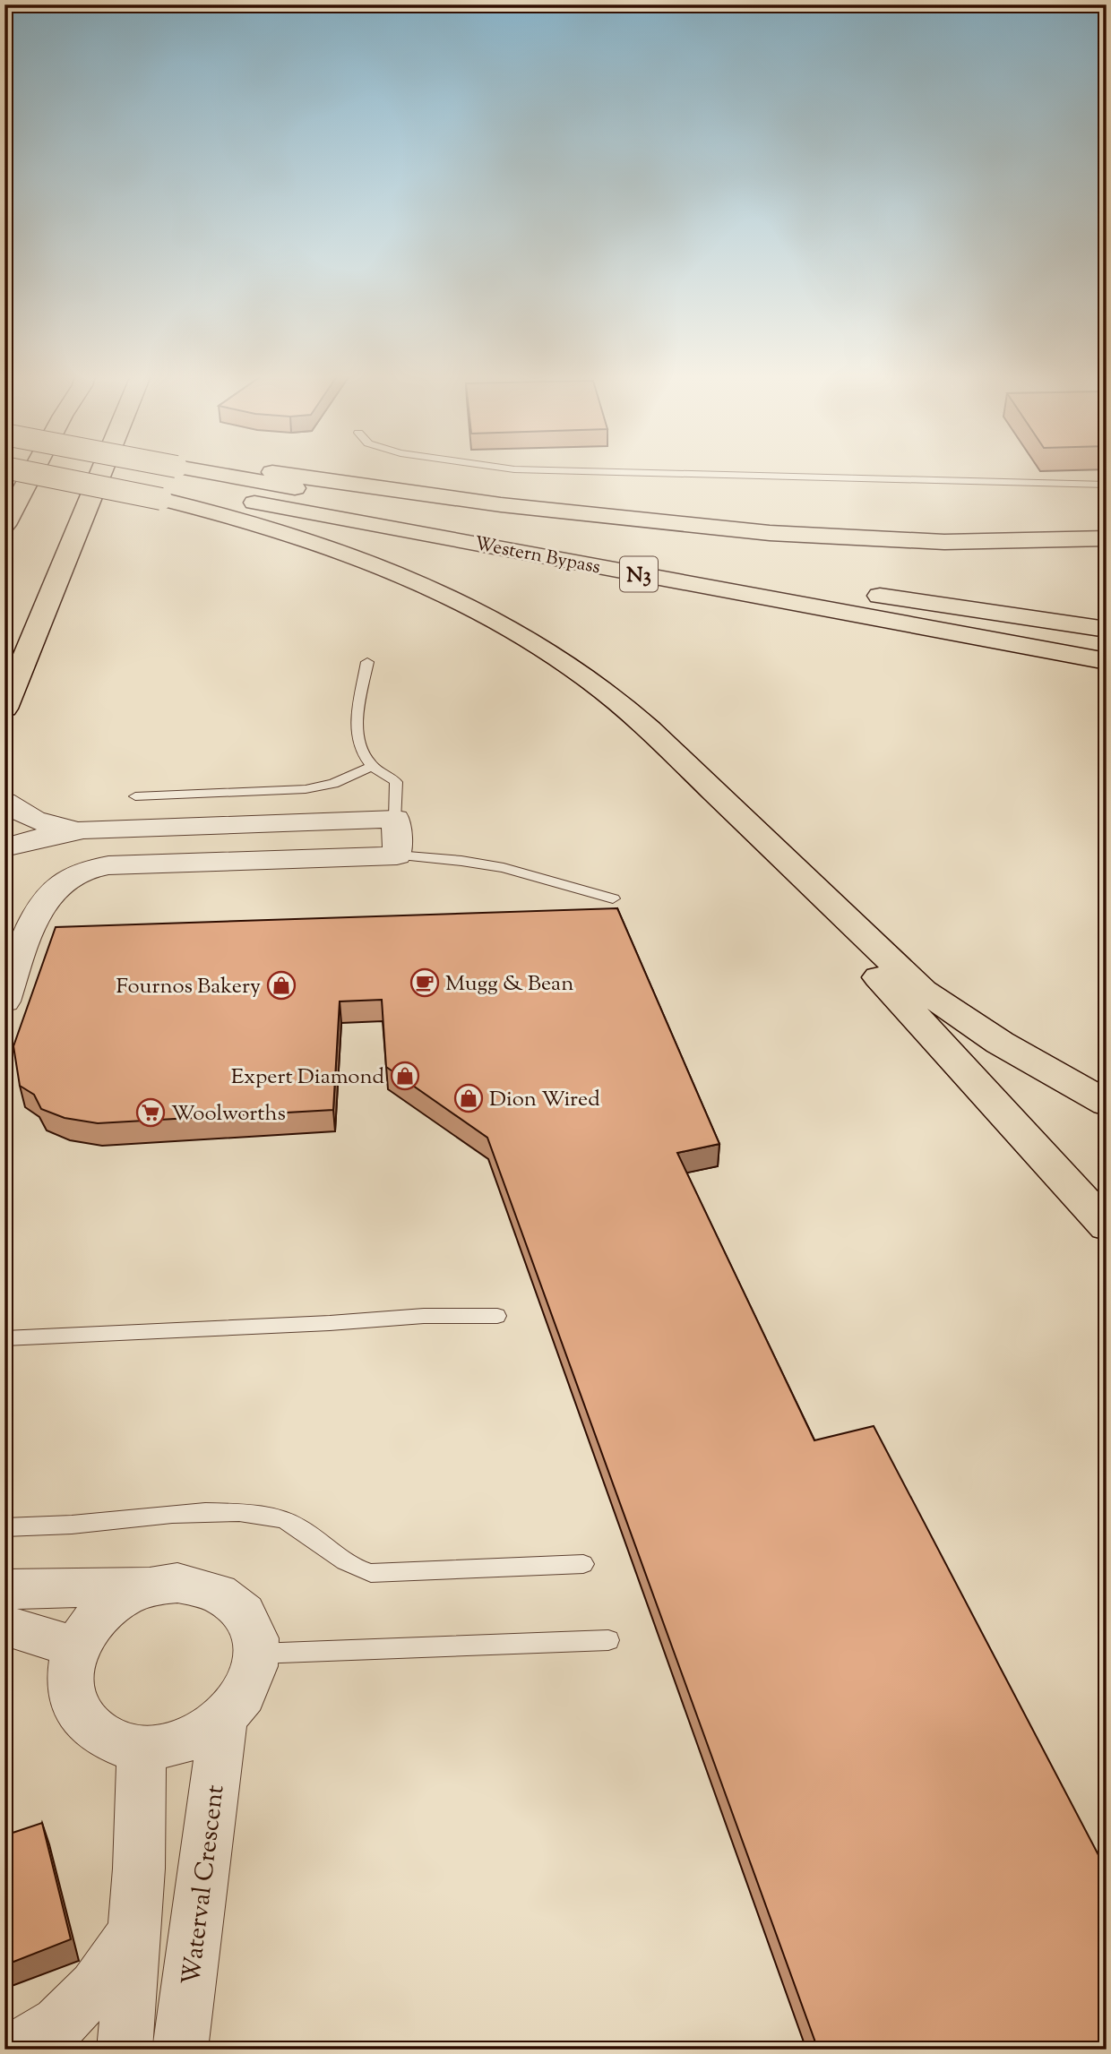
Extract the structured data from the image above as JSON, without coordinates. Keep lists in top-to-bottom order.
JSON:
{
  "streets": {
    "main road": ["Western Bypass", "N3"],
    "street": ["Waterval Crescent"]
  },
  "places": {
    "cafe": ["Mugg & Bean"],
    "shop": ["Fournos Bakery", "Expert Diamond", "Dion Wired"],
    "supermarket": ["Woolworths"]
  }
}
